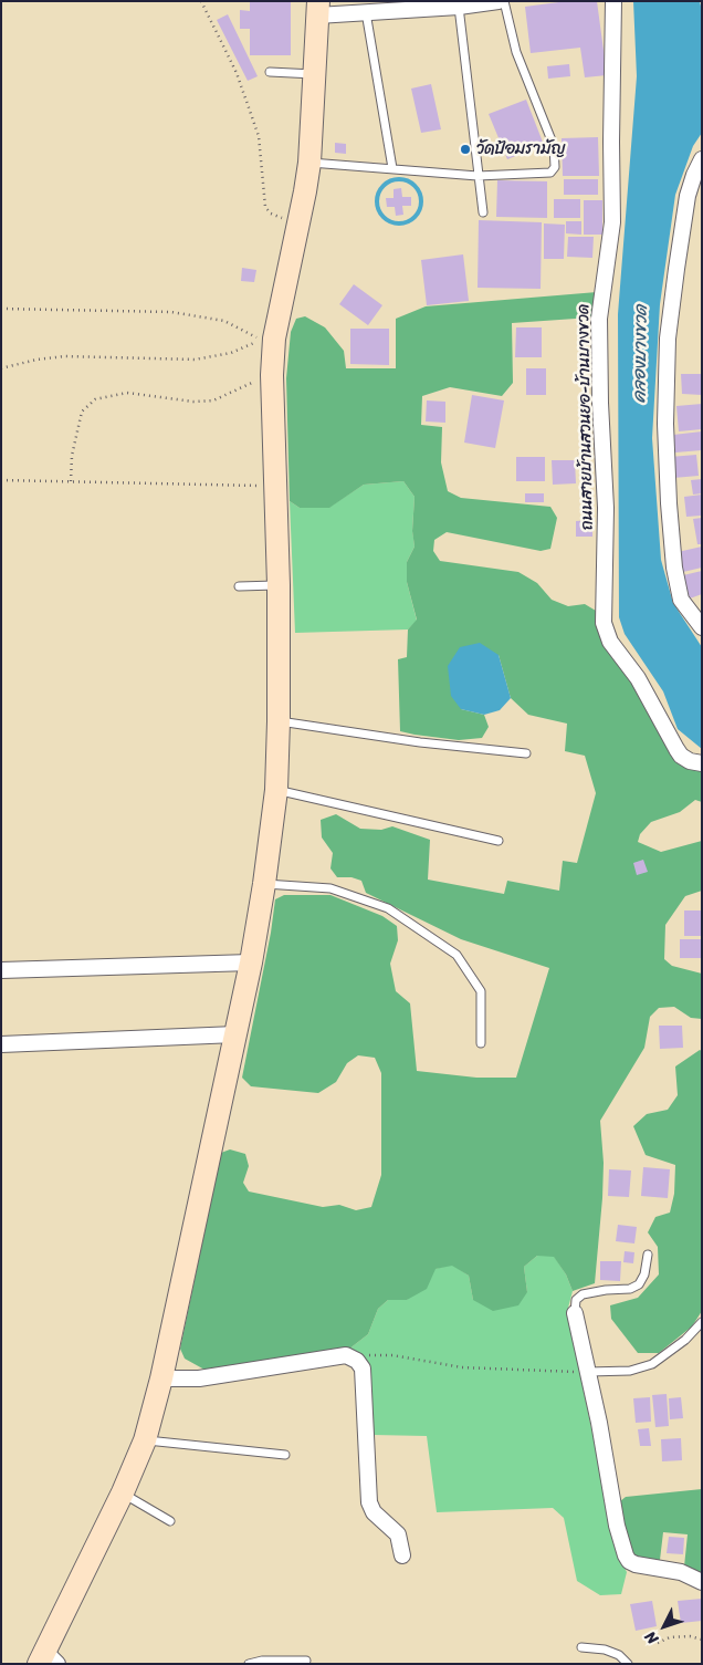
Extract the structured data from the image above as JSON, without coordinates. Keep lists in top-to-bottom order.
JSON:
{
  "streets": {
    "street": ["ถนนสายบ้านสวนยอ-บ้านบางขวด"]
  },
  "water": ["คลองบางขวด"],
  "places": ["วัดป้อมรามัญ"],
  "north": "bottom left"
}
